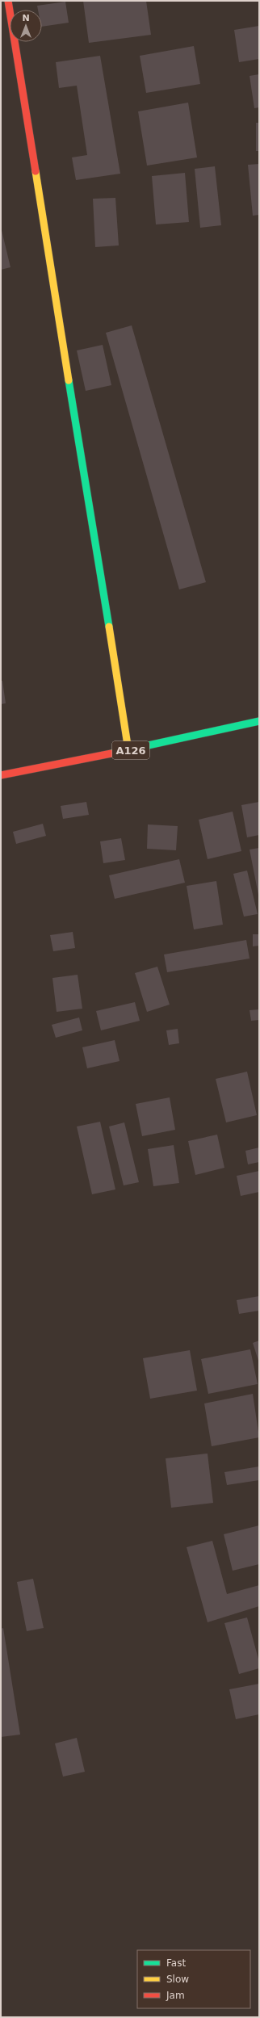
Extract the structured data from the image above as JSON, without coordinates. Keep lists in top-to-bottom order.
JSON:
{
  "streets": {
    "main road": ["A126"]
  },
  "legend": ["Fast", "Slow", "Jam"],
  "north": "top"
}
